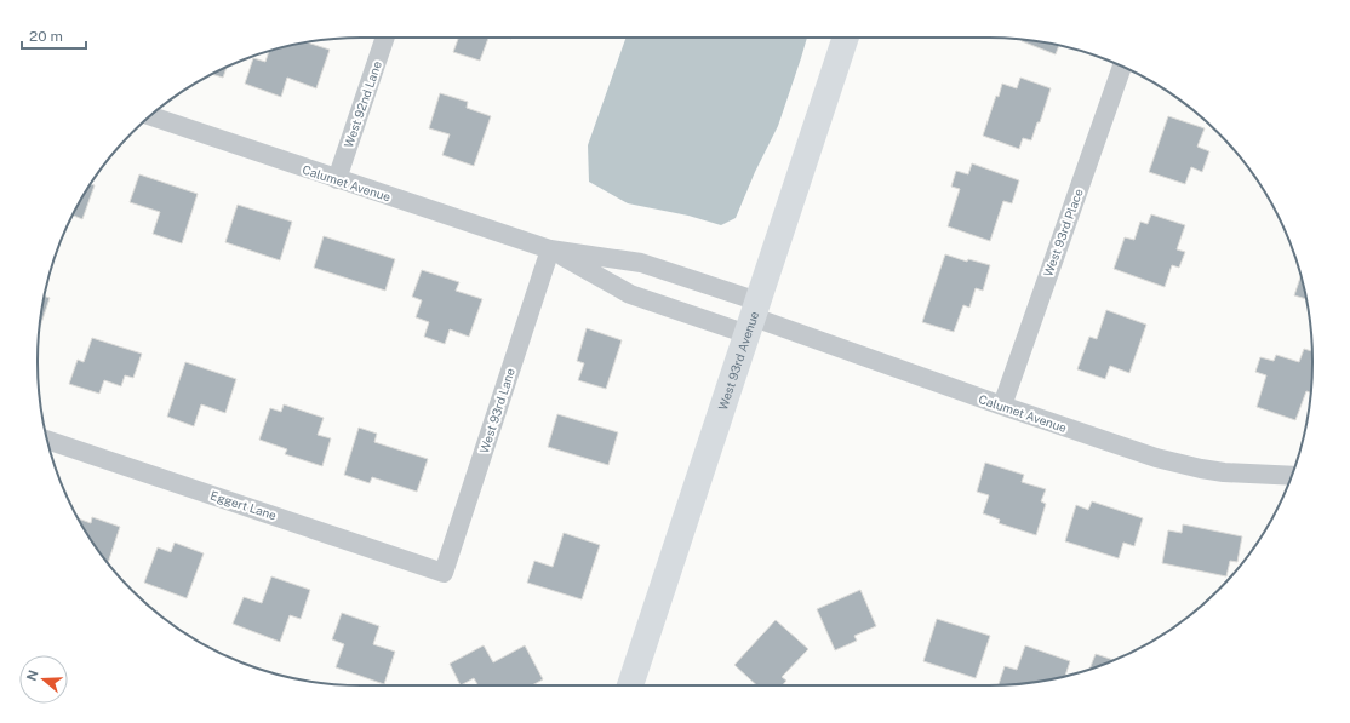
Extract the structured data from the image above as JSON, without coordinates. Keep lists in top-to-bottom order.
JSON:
{
  "streets": {
    "street": [
      "West 92nd Lane",
      "Calumet Avenue",
      "West 93rd Place",
      "West 93rd Avenue",
      "West 93rd Lane",
      "Eggert Lane"
    ]
  },
  "crossings": [
    ["West 92nd Lane", "Calumet Avenue"],
    ["Calumet Avenue", "West 93rd Place"],
    ["Calumet Avenue", "West 93rd Avenue"],
    ["Calumet Avenue", "West 93rd Lane"],
    ["West 93rd Lane", "Eggert Lane"]
  ],
  "scale_bar": "20 m",
  "north": "left"
}
